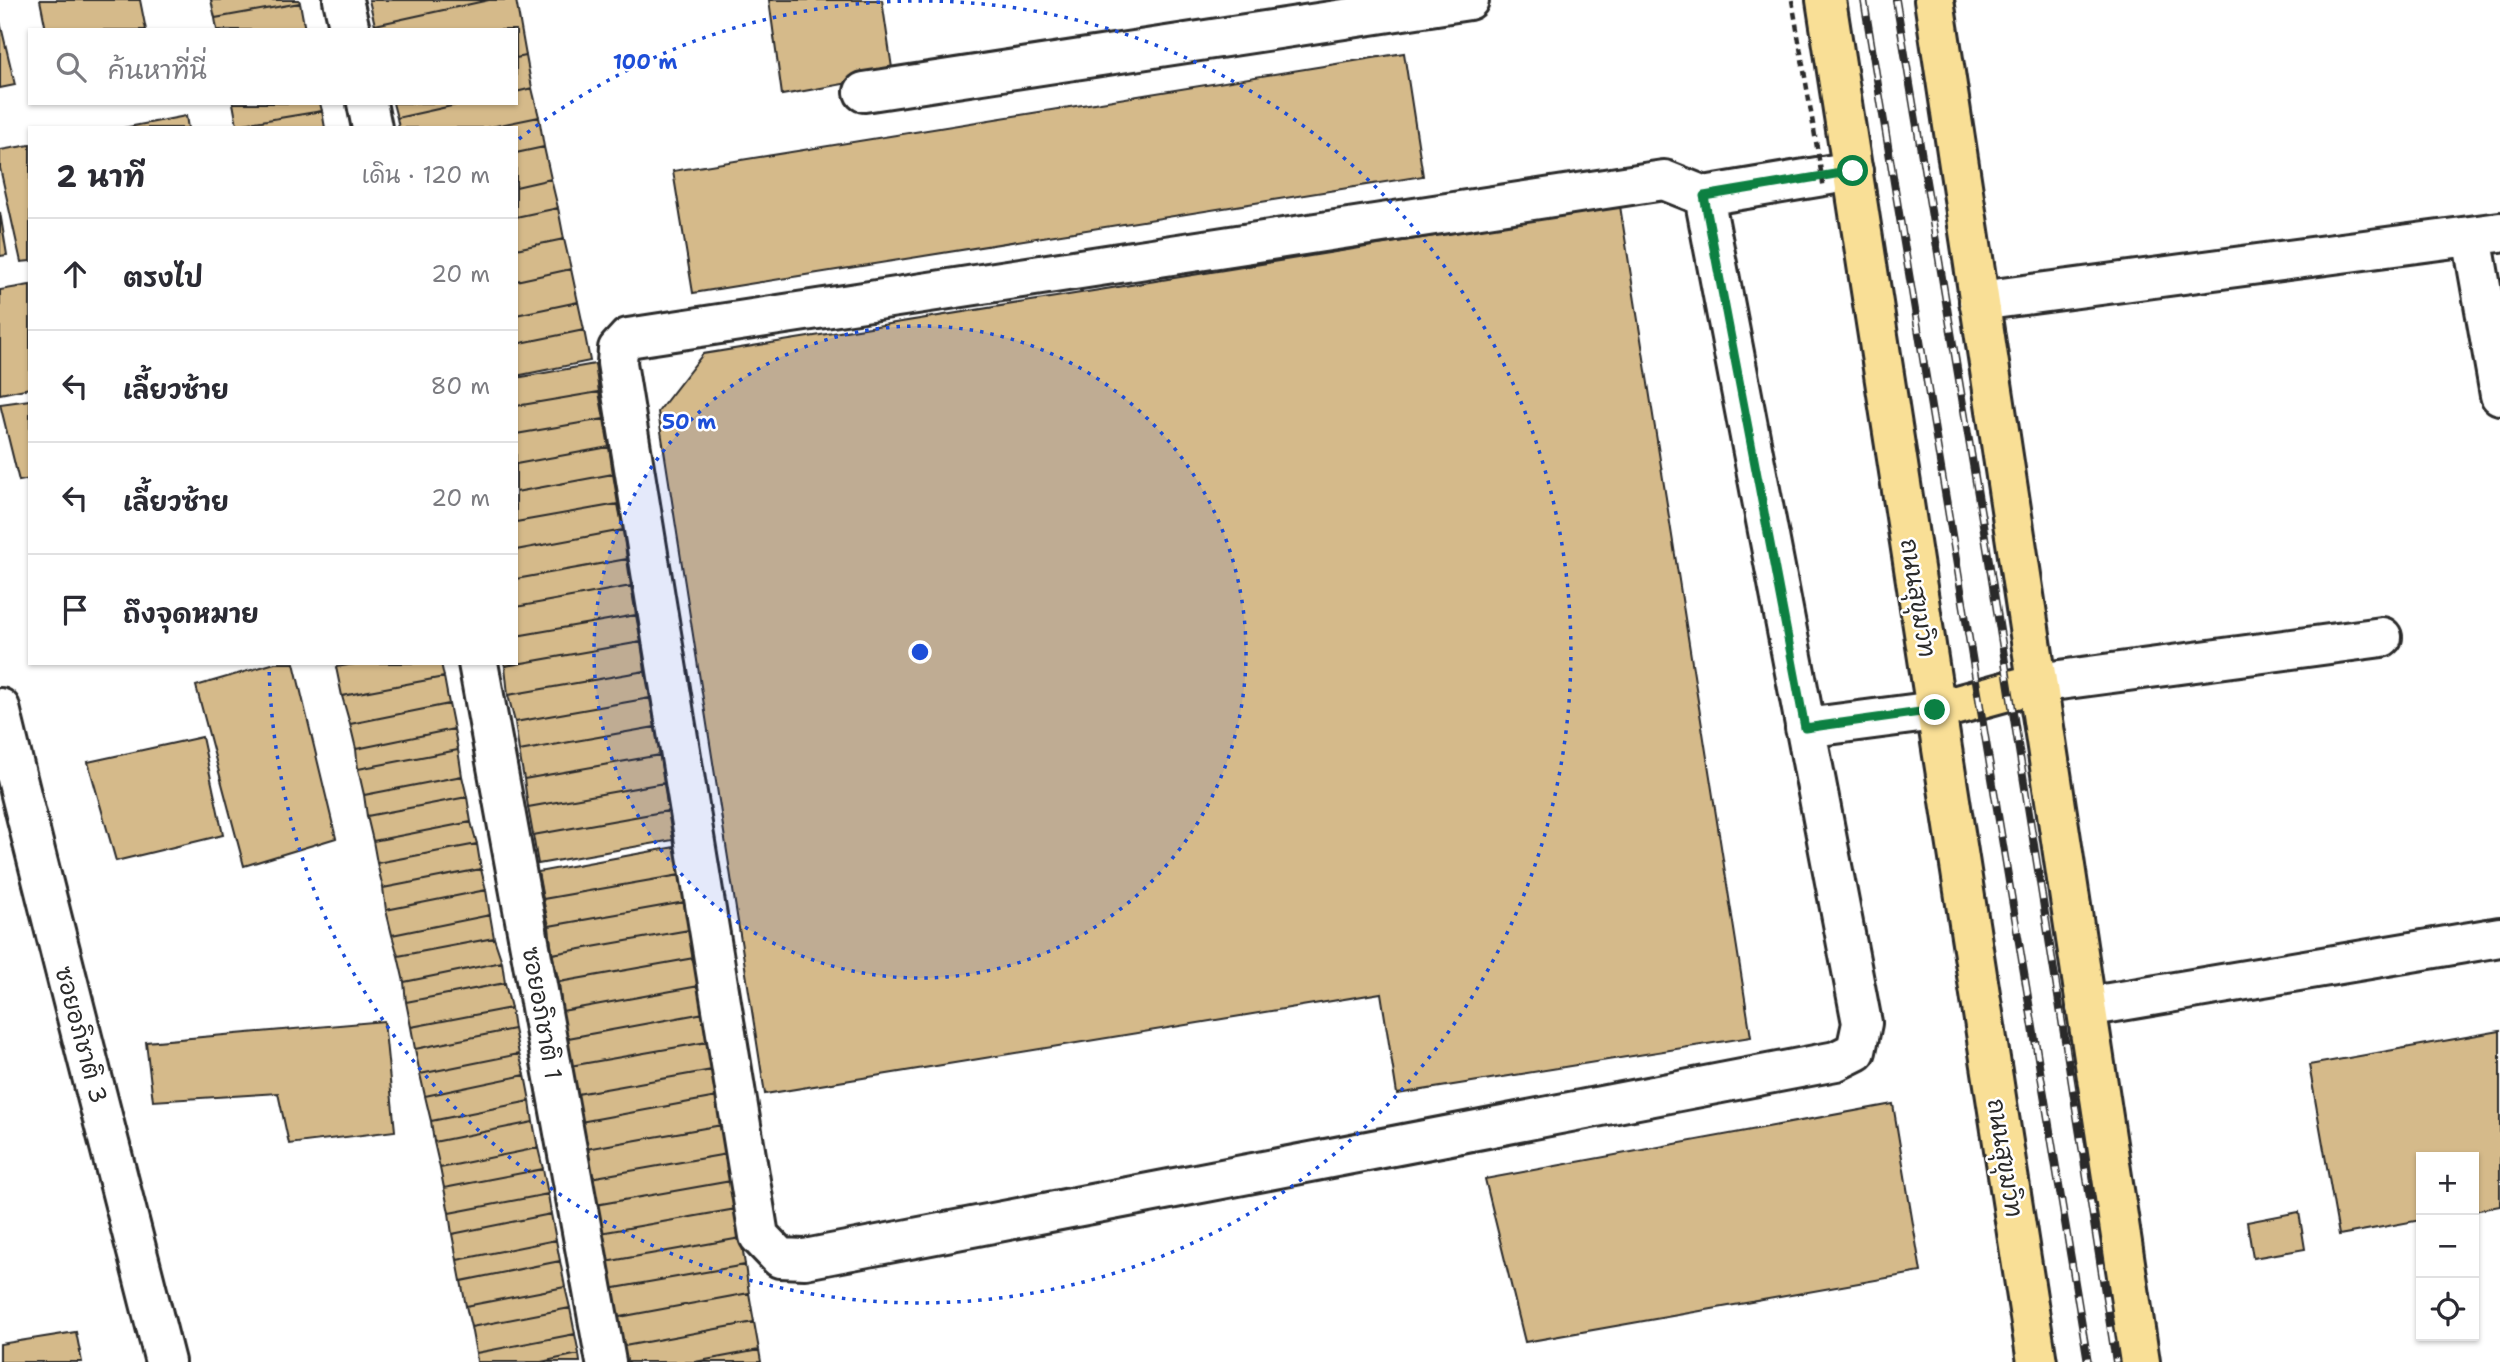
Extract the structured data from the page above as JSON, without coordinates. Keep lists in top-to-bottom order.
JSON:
{
  "streets": {
    "highway": ["ถนนสุขุมวิท"],
    "street": ["ซอยอภิชาติ 1", "ซอยอภิชาติ 3"]
  },
  "page": {
    "search": "ค้นหาที่นี่",
    "heading": ["2 นาที", "เดิน · 120 m"],
    "list": [
      ["ตรงไป", "20 m"],
      ["เลี้ยวซ้าย", "80 m"],
      ["เลี้ยวซ้าย", "20 m"],
      "ถึงจุดหมาย"
    ],
    "map_buttons": ["+", "−"]
  },
  "rings": ["100 m", "50 m"]
}
